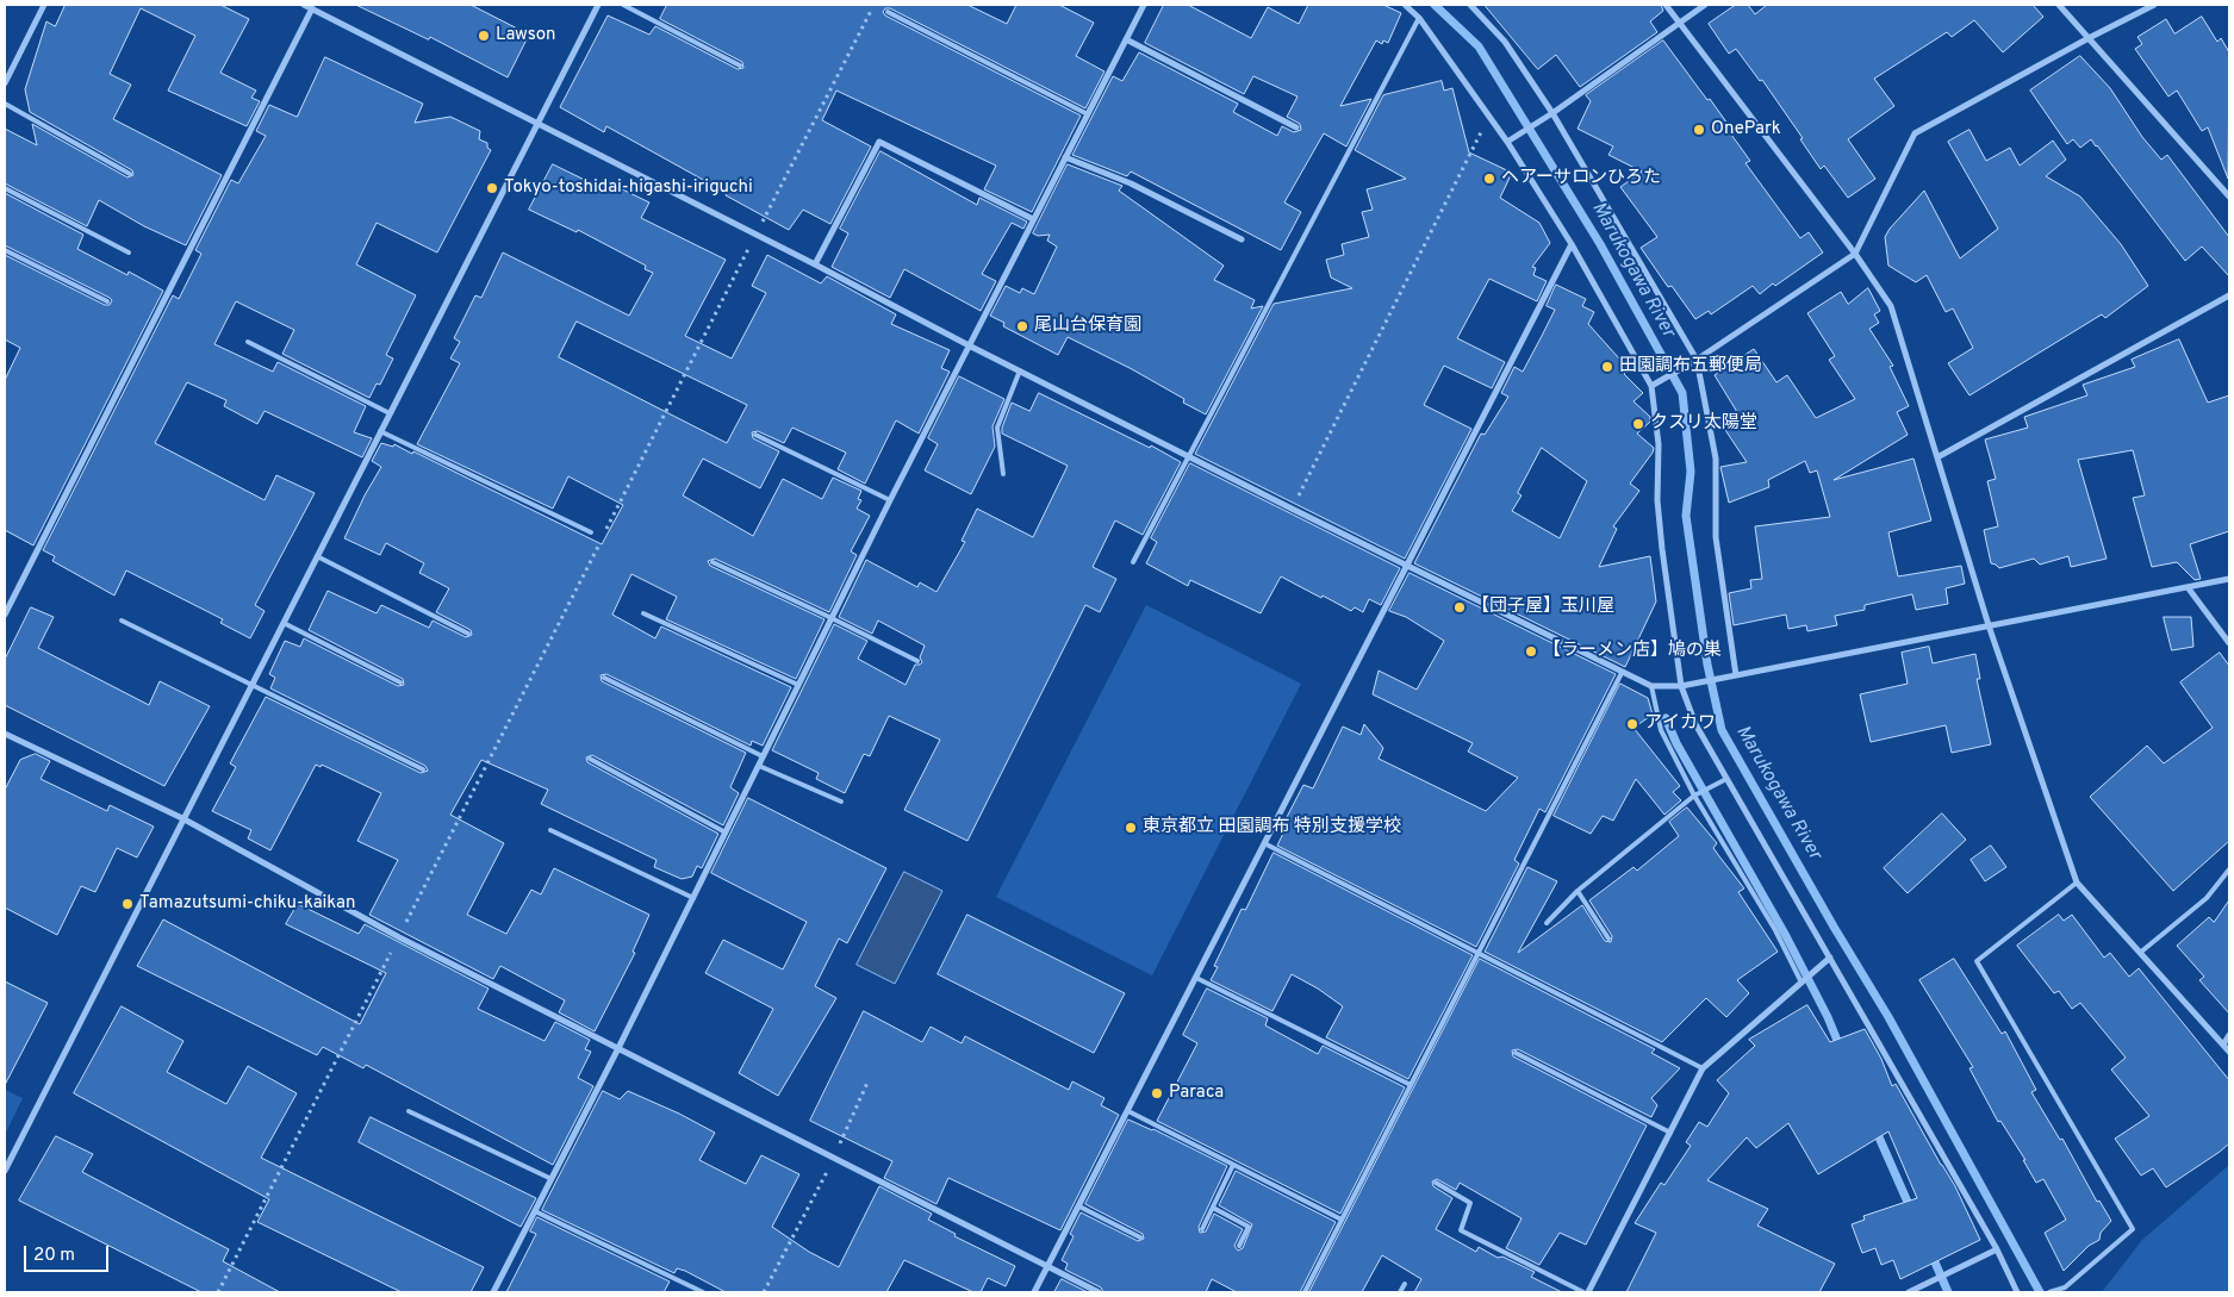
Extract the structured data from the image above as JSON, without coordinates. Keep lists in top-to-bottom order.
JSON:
{
  "water": ["Marukogawa River"],
  "places": [
    "Lawson",
    "OnePark",
    "ヘアーサロンひろた",
    "Tokyo-toshidai-higashi-iriguchi",
    "尾山台保育園",
    "田園調布五郵便局",
    "クスリ太陽堂",
    "【団子屋】玉川屋",
    "【ラーメン店】鳩の巣",
    "アイカワ",
    "東京都立 田園調布 特別支援学校",
    "Tamazutsumi-chiku-kaikan",
    "Paraca"
  ],
  "scale_bar": "20 m"
}
